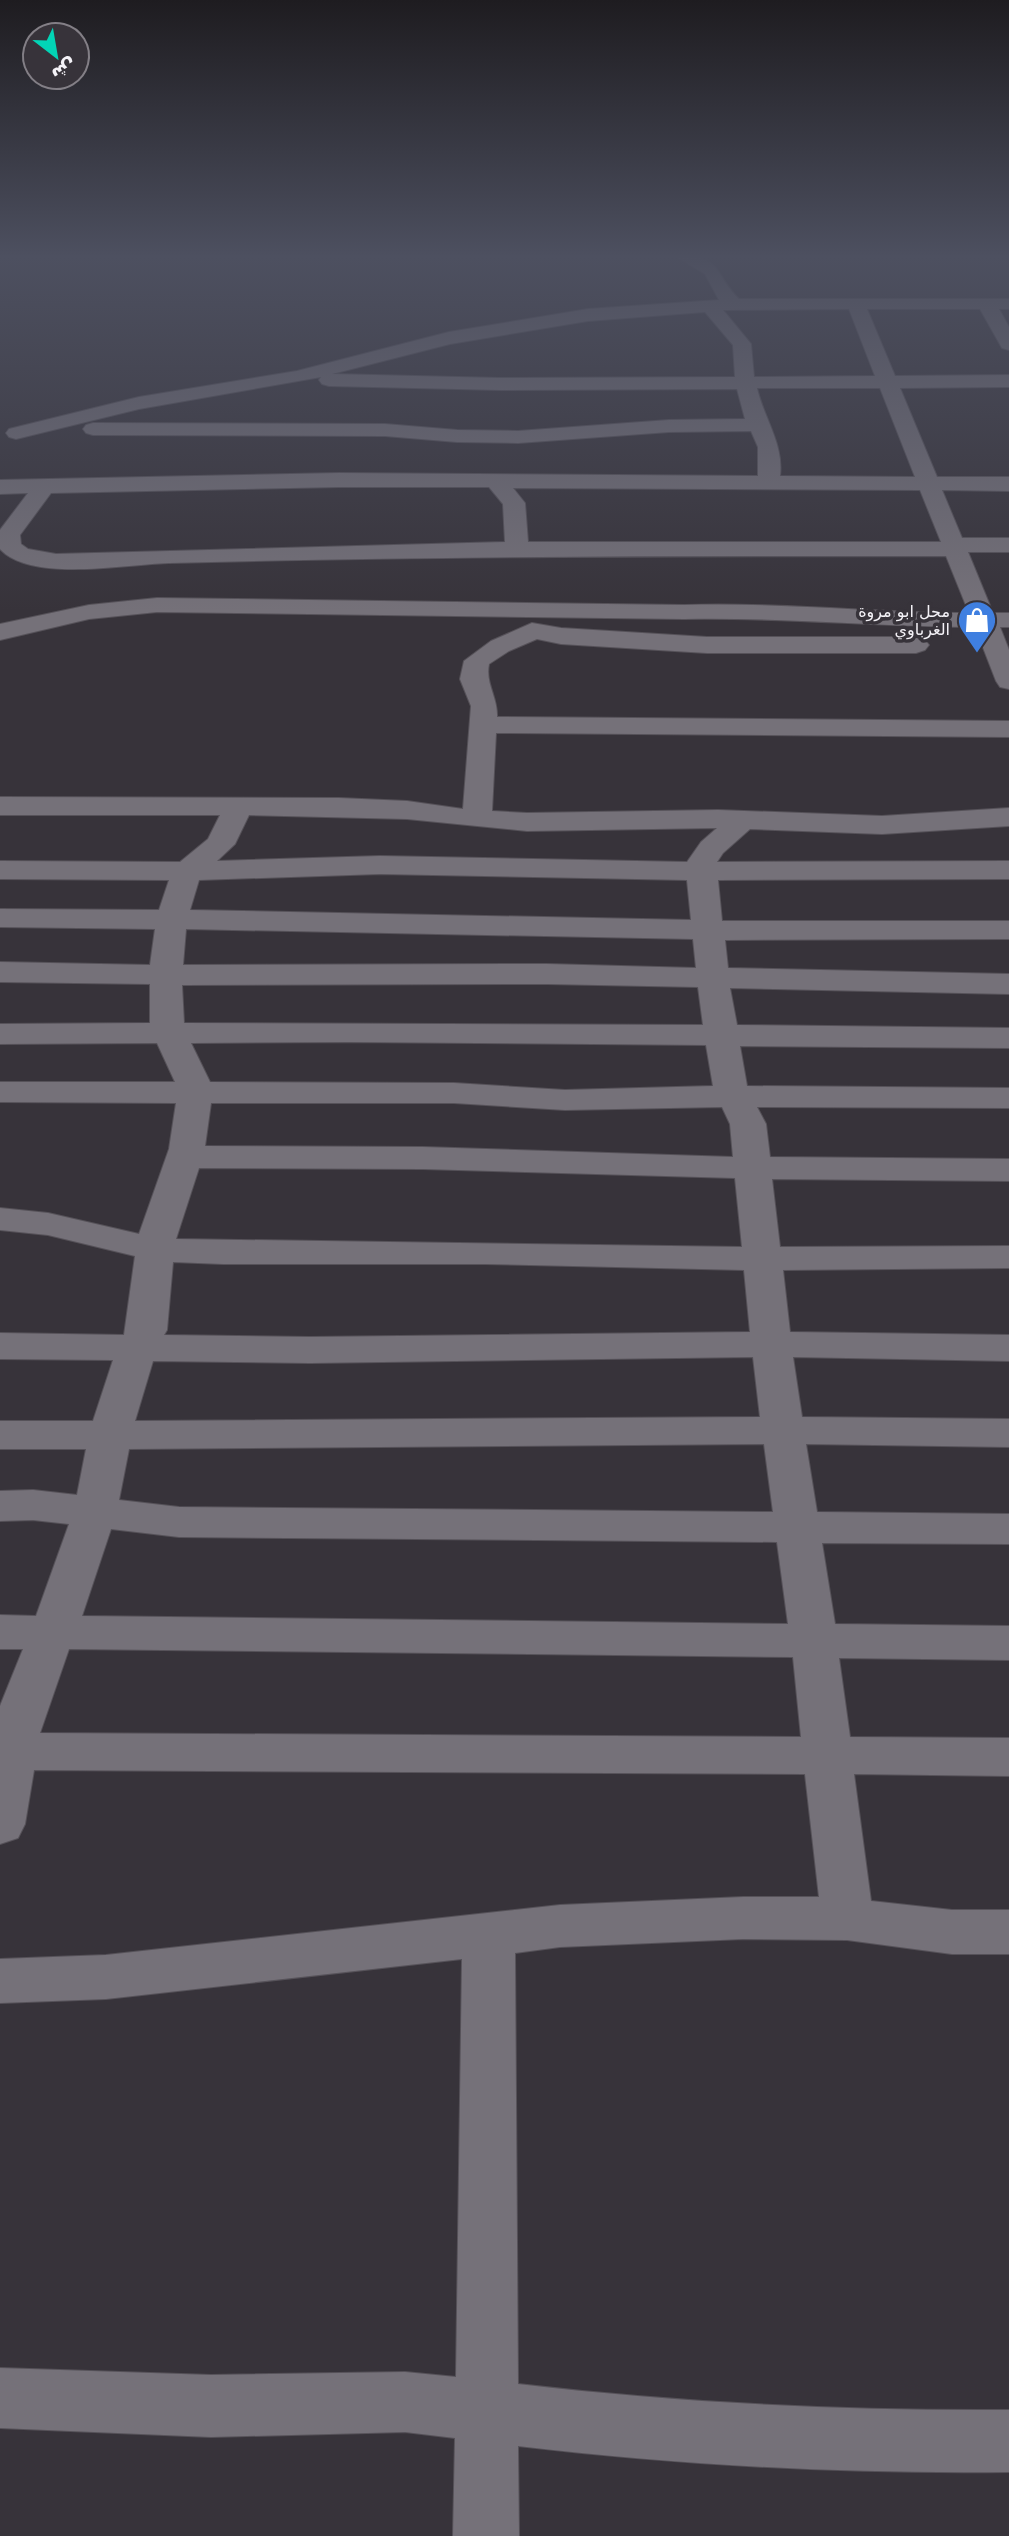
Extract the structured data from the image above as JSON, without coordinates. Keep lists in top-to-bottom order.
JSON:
{
  "places": {
    "shop": ["محل ابو مروة الغرباوي"]
  },
  "north": "bottom right"
}
